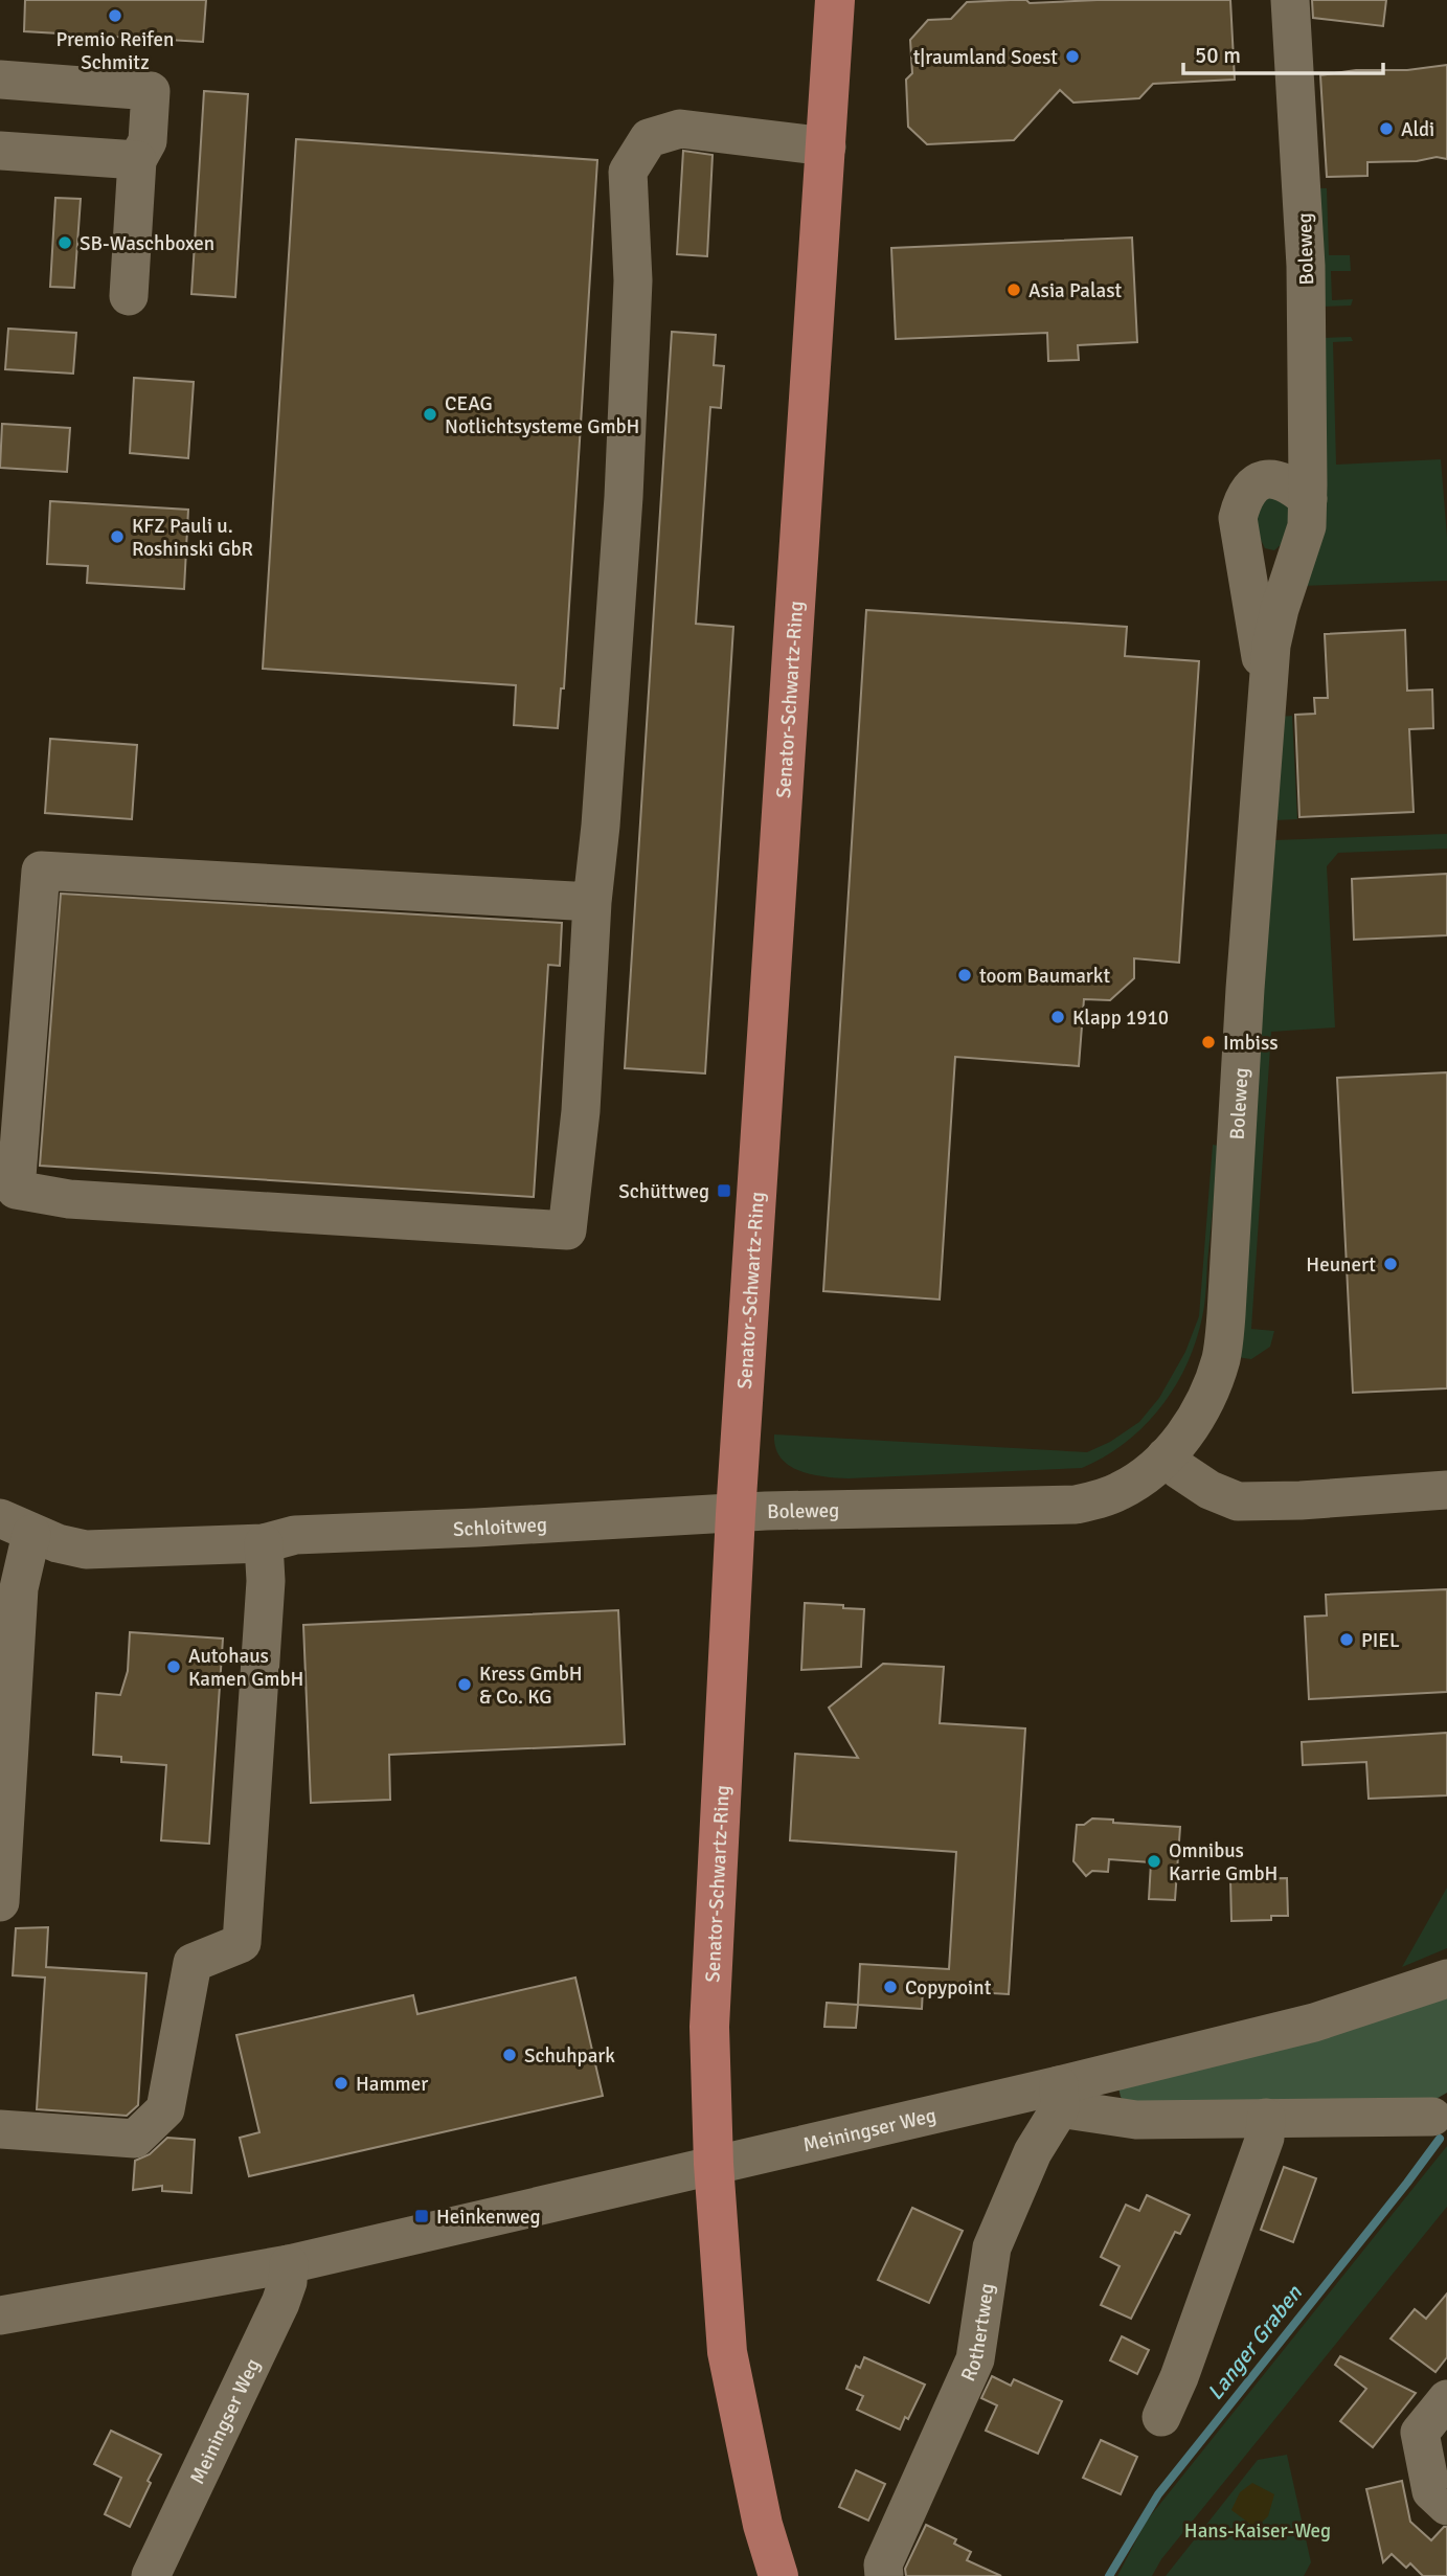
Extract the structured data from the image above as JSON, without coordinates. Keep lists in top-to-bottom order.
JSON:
{
  "streets": {
    "main road": ["Senator-Schwartz-Ring"],
    "street": [
      "Boleweg",
      "Schloitweg",
      "Meiningser Weg",
      "Rothertweg"
    ]
  },
  "crossings": [
    ["Boleweg", "Senator-Schwartz-Ring"],
    ["Boleweg", "Schloitweg"],
    ["Senator-Schwartz-Ring", "Schloitweg"],
    ["Senator-Schwartz-Ring", "Meiningser Weg"],
    ["Meiningser Weg", "Rothertweg"]
  ],
  "water": ["Langer Graben"],
  "parks": ["Hans-Kaiser-Weg"],
  "places": {
    "other": [
      "Premio Reifen Schmitz",
      "t|raumland Soest",
      "Aldi",
      "SB-Waschboxen",
      "Asia Palast",
      "CEAG Notlichtsysteme GmbH",
      "KFZ Pauli u. Roshinski GbR",
      "toom Baumarkt",
      "Klapp 1910",
      "Imbiss",
      "Heunert",
      "PIEL",
      "Autohaus Kamen GmbH",
      "Kress GmbH & Co. KG",
      "Omnibus Karrie GmbH",
      "Copypoint",
      "Schuhpark",
      "Hammer"
    ],
    "transit": ["Schüttweg", "Heinkenweg"]
  },
  "scale_bar": "50 m"
}
